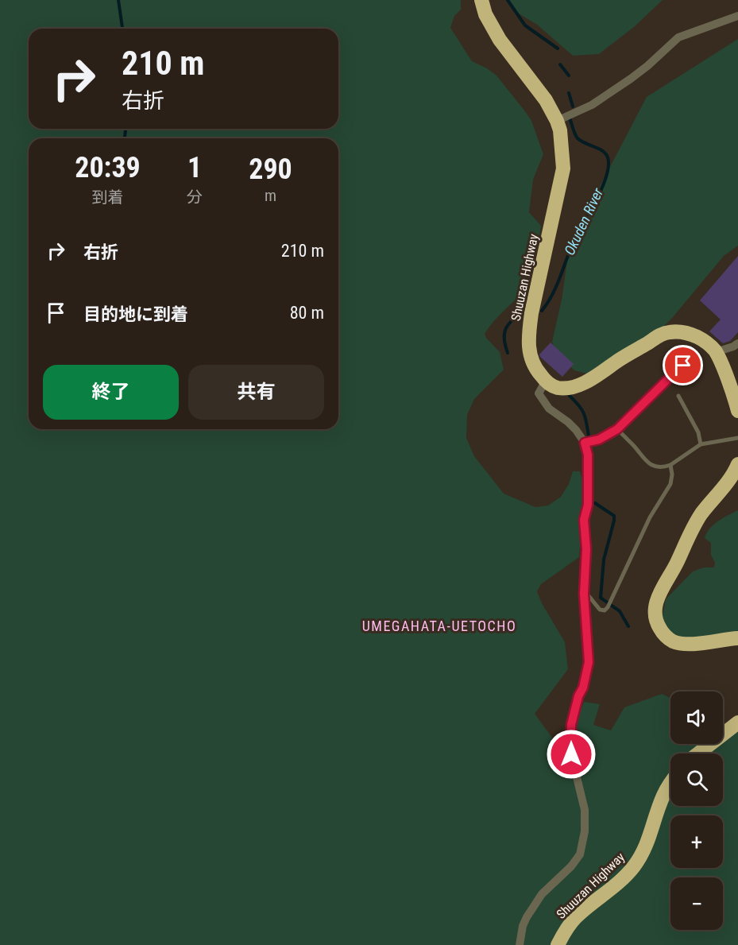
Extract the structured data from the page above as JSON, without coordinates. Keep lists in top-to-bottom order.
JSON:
{
  "streets": {
    "highway": ["Shuuzan Highway"]
  },
  "districts": ["UMEGAHATA-UETOCHO"],
  "water": ["Okuden River"],
  "page": {
    "turn": ["210 m", "右折"],
    "eta": [
      "20:39",
      "到着",
      "1",
      "分",
      "290",
      "m"
    ],
    "list": [
      {
        "name": "右折",
        "value": "210 m"
      },
      {
        "name": "目的地に到着",
        "value": "80 m"
      }
    ],
    "buttons": ["終了", "共有"],
    "map_buttons": ["+", "−"]
  }
}
